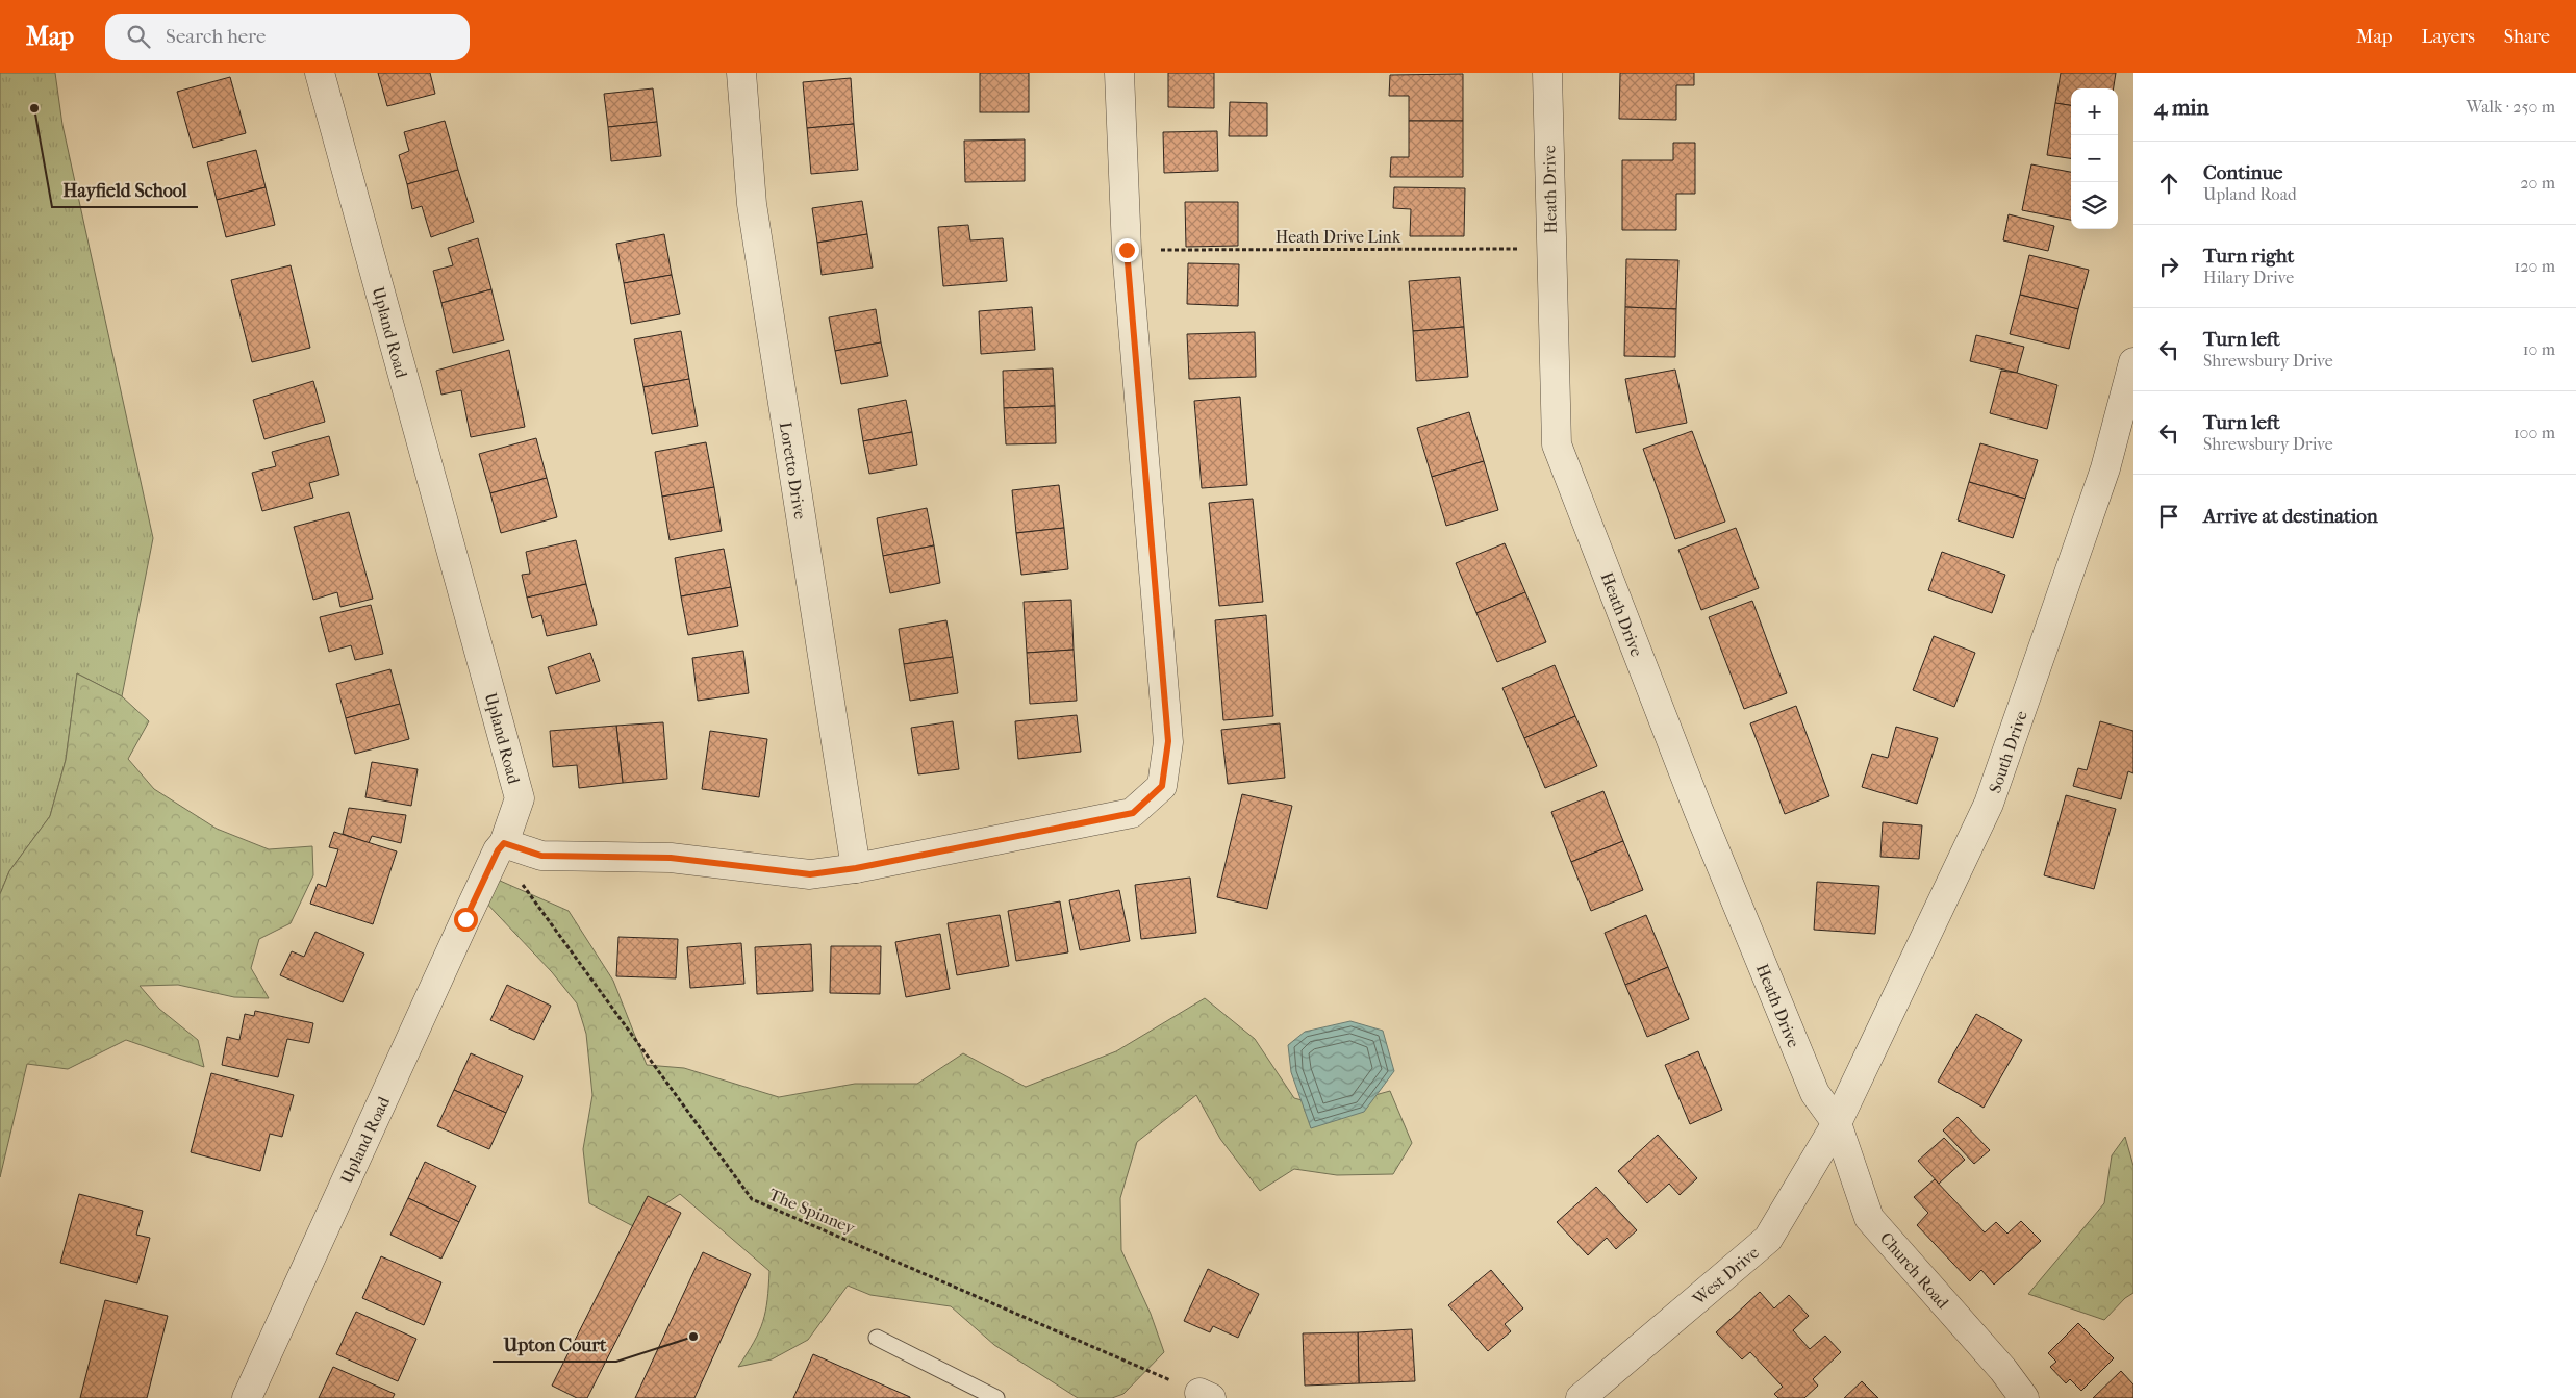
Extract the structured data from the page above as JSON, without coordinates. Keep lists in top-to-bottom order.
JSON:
{
  "streets": {
    "street": [
      "Heath Drive",
      "Upland Road",
      "Loretto Drive",
      "South Drive",
      "Church Road",
      "West Drive"
    ],
    "path": ["Heath Drive Link", "The Spinney"]
  },
  "crossings": [
    ["Heath Drive", "Heath Drive Link"],
    ["Heath Drive", "South Drive"],
    ["Heath Drive", "Church Road"],
    ["Heath Drive", "West Drive"],
    ["Upland Road", "The Spinney"],
    ["South Drive", "Church Road"],
    ["South Drive", "West Drive"],
    ["Church Road", "West Drive"]
  ],
  "places": ["Hayfield School", "Upton Court"],
  "page": {
    "header": "Map",
    "search": "Search here",
    "nav": ["Map", "Layers", "Share"],
    "heading": ["4 min", "Walk · 250 m"],
    "map_buttons": ["+", "−"],
    "list": [
      ["Continue", "Upland Road", "20 m"],
      ["Turn right", "Hilary Drive", "120 m"],
      ["Turn left", "Shrewsbury Drive", "10 m"],
      ["Turn left", "Shrewsbury Drive", "100 m"],
      "Arrive at destination"
    ]
  }
}
